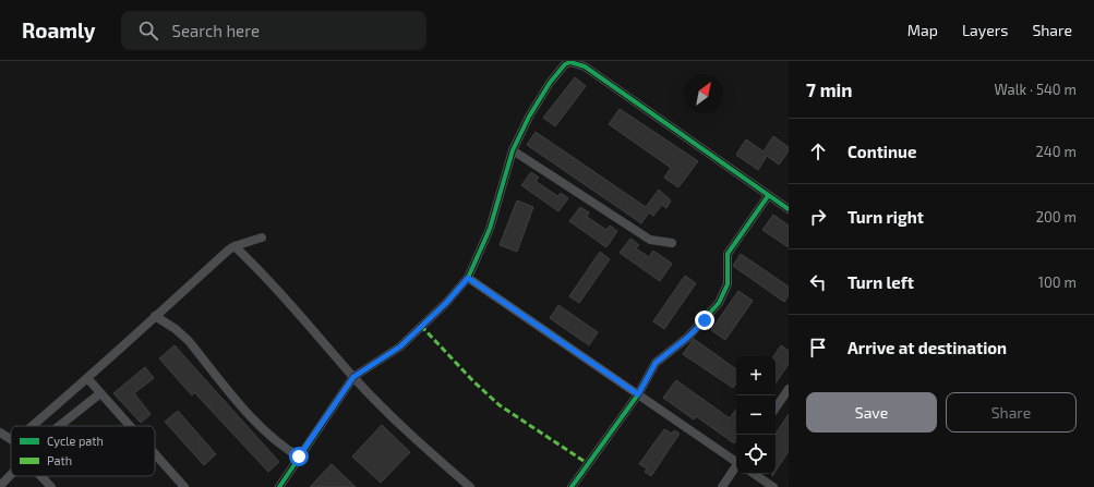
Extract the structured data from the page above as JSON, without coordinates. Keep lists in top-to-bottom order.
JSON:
{
  "legend": ["Cycle path", "Path"],
  "north": "top right",
  "page": {
    "header": "Roamly",
    "search": "Search here",
    "nav": ["Map", "Layers", "Share"],
    "heading": ["7 min", "Walk · 540 m"],
    "list": [
      ["Continue", "240 m"],
      ["Turn right", "200 m"],
      ["Turn left", "100 m"],
      "Arrive at destination"
    ],
    "map_buttons": ["+", "−"],
    "buttons": ["Save", "Share"]
  }
}
